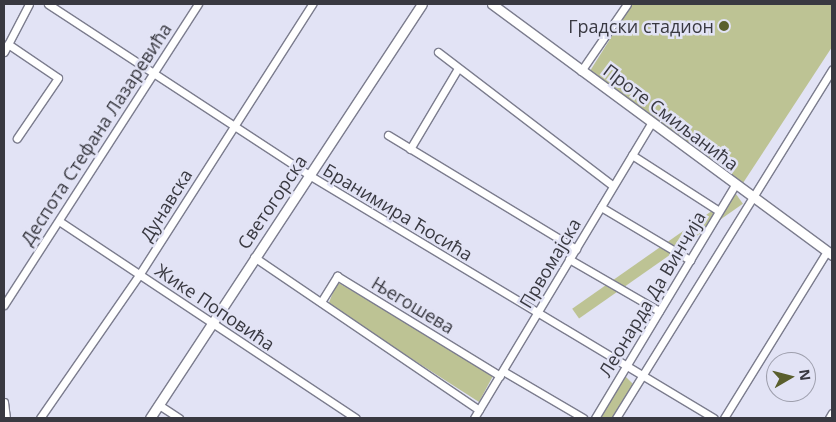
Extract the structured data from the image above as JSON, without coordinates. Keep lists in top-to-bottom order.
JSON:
{
  "streets": {
    "street": [
      "Проте Смиљанића",
      "Деспота Стефана Лазаревића",
      "Светогорска",
      "Дунавска",
      "Бранимира Ћосића",
      "Првомајска",
      "Леонарда Да Винчија",
      "Његошева",
      "Жике Поповића"
    ]
  },
  "crossings": [
    ["Проте Смиљанића", "Првомајска"],
    ["Проте Смиљанића", "Леонарда Да Винчија"],
    ["Деспота Стефана Лазаревића", "Бранимира Ћосића"],
    ["Деспота Стефана Лазаревића", "Жике Поповића"],
    ["Светогорска", "Бранимира Ћосића"],
    ["Светогорска", "Жике Поповића"],
    ["Дунавска", "Бранимира Ћосића"],
    ["Дунавска", "Жике Поповића"],
    ["Бранимира Ћосића", "Првомајска"],
    ["Бранимира Ћосића", "Леонарда Да Винчија"],
    ["Првомајска", "Његошева"]
  ],
  "places": ["Градски стадион"],
  "north": "right"
}
